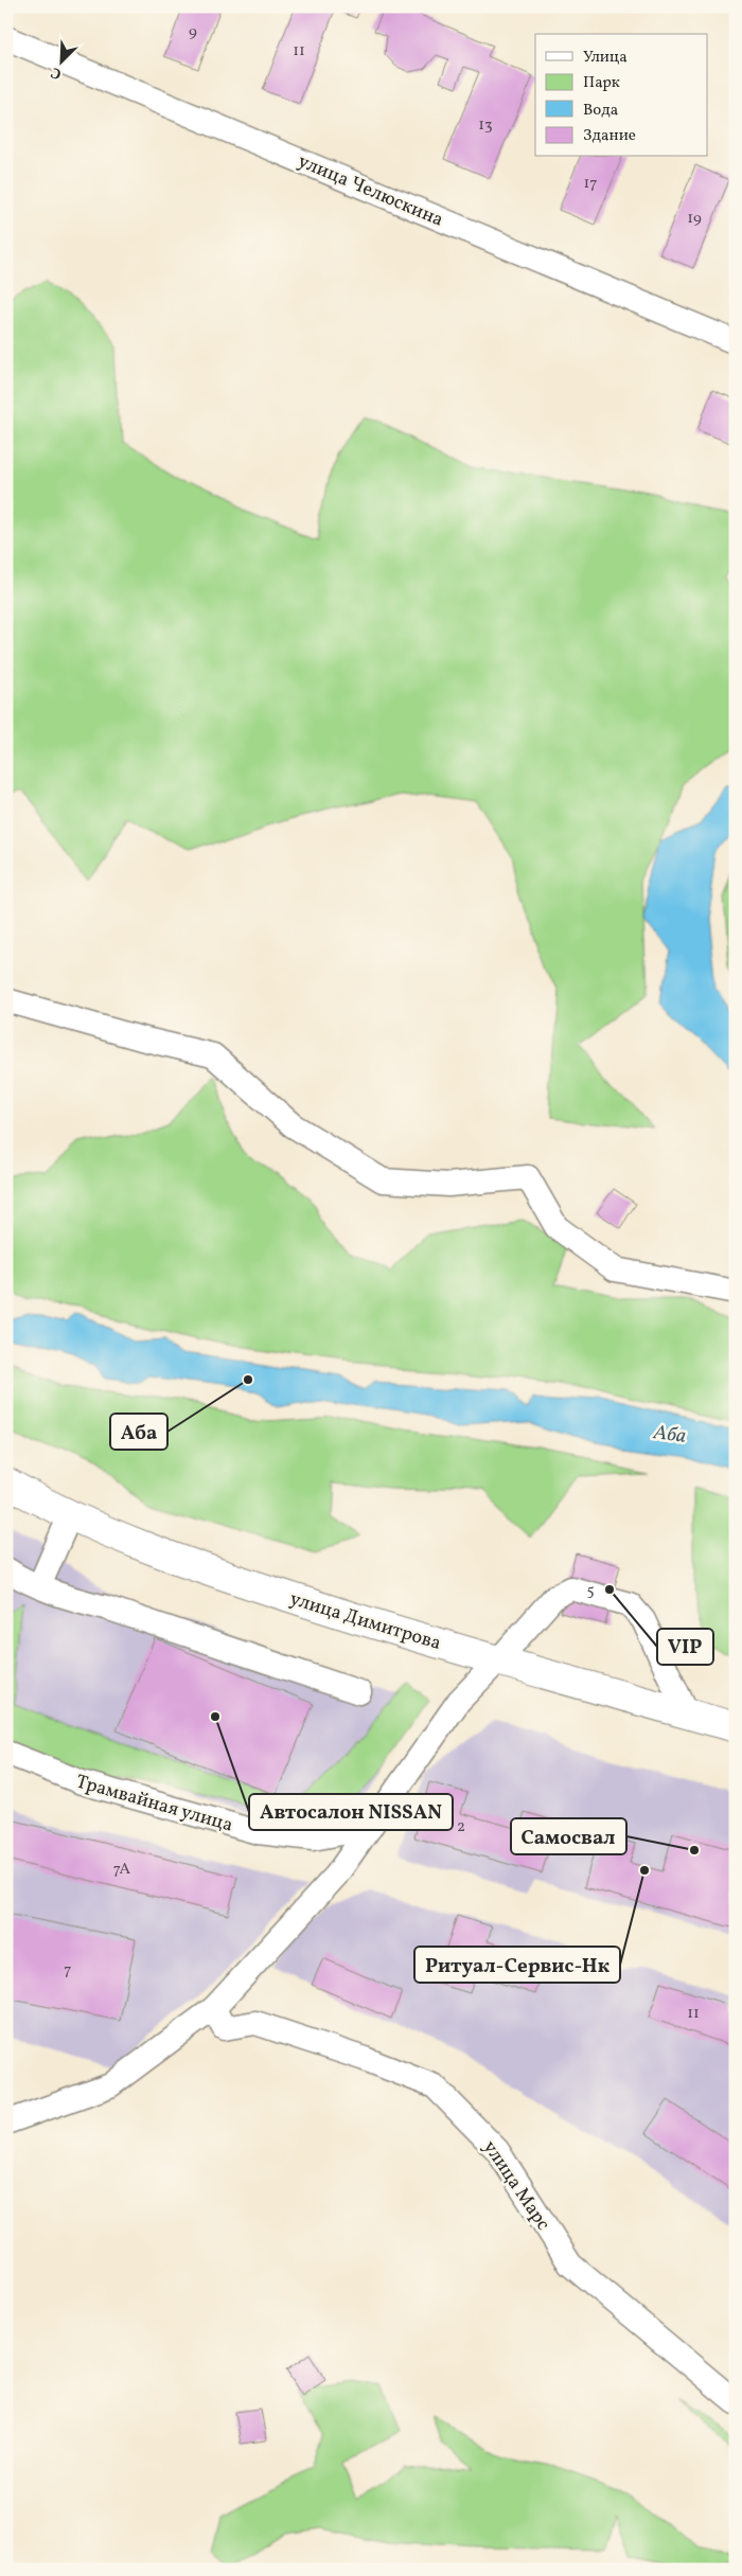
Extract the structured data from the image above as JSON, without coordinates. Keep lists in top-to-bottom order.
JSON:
{
  "streets": {
    "main road": ["улица Димитрова"],
    "street": ["улица Челюскина", "Трамвайная улица", "улица Марс"]
  },
  "water": ["Аба"],
  "places": [
    "Аба",
    "VIP",
    "Автосалон NISSAN",
    "Самосвал",
    "Ритуал-Сервис-Нк"
  ],
  "house_numbers": [
    "9",
    "11",
    "13",
    "17",
    "19",
    "5",
    "2",
    "7А",
    "7",
    "11"
  ],
  "legend": [
    "Улица",
    "Парк",
    "Вода",
    "Здание"
  ],
  "north": "bottom left"
}
